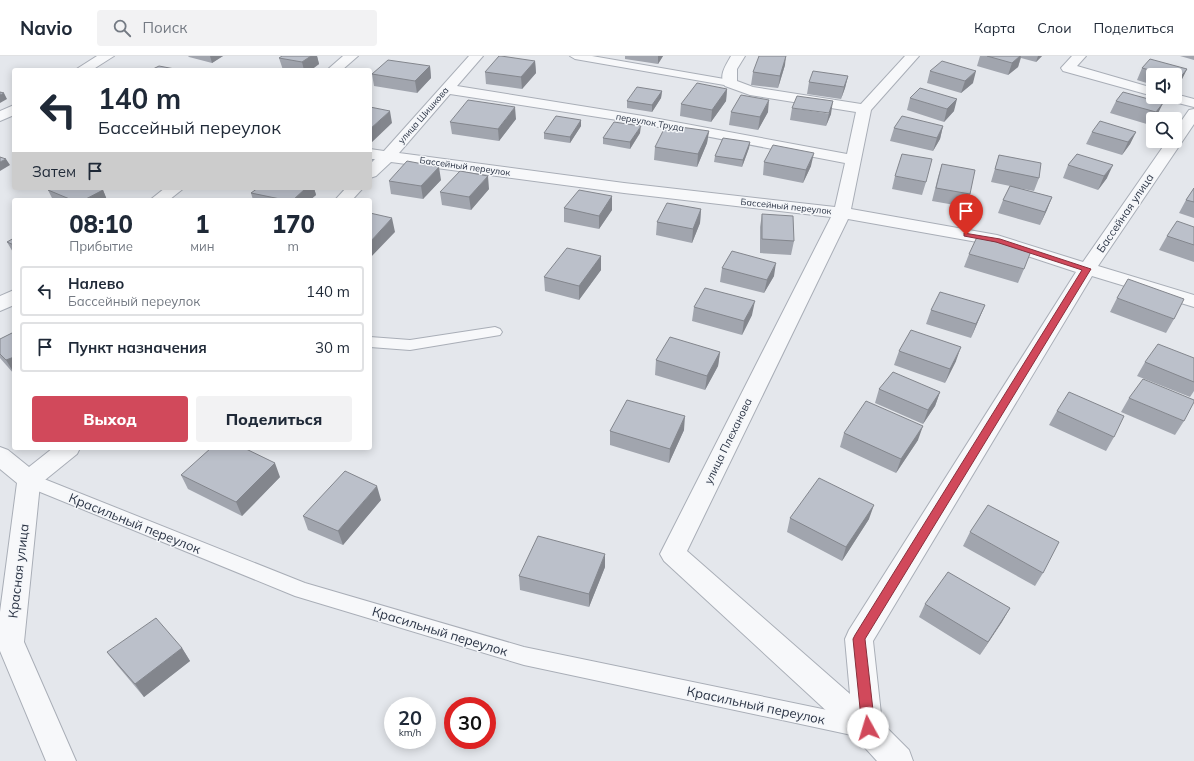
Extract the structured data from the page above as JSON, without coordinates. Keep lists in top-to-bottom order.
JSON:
{
  "streets": {
    "street": [
      "улица Шишкова",
      "переулок Труда",
      "Бассейный переулок",
      "Бассейная улица",
      "улица Плеханова",
      "Красная улица"
    ],
    "lane": ["Красильный переулок"]
  },
  "crossings": [
    ["улица Шишкова", "переулок Труда"],
    ["улица Шишкова", "Бассейный переулок"],
    ["переулок Труда", "улица Плеханова"],
    ["Бассейный переулок", "Бассейная улица"],
    ["Бассейный переулок", "улица Плеханова"],
    ["Бассейная улица", "улица Плеханова"],
    ["Бассейная улица", "Красильный переулок"],
    ["улица Плеханова", "Красильный переулок"],
    ["Красильный переулок", "Красная улица"]
  ],
  "page": {
    "header": "Navio",
    "search": "Поиск",
    "nav": ["Карта", "Слои", "Поделиться"],
    "turn": ["140 m", "Бассейный переулок"],
    "then": "Затем",
    "eta": [
      "08:10",
      "Прибытие",
      "1",
      "мин",
      "170",
      "m"
    ],
    "list": [
      {
        "name": "Налево",
        "note": "Бассейный переулок",
        "value": "140 m"
      },
      {
        "name": "Пункт назначения",
        "value": "30 m"
      }
    ],
    "buttons": ["Выход", "Поделиться"],
    "speed": "20 km/h",
    "limit": "30"
  }
}
